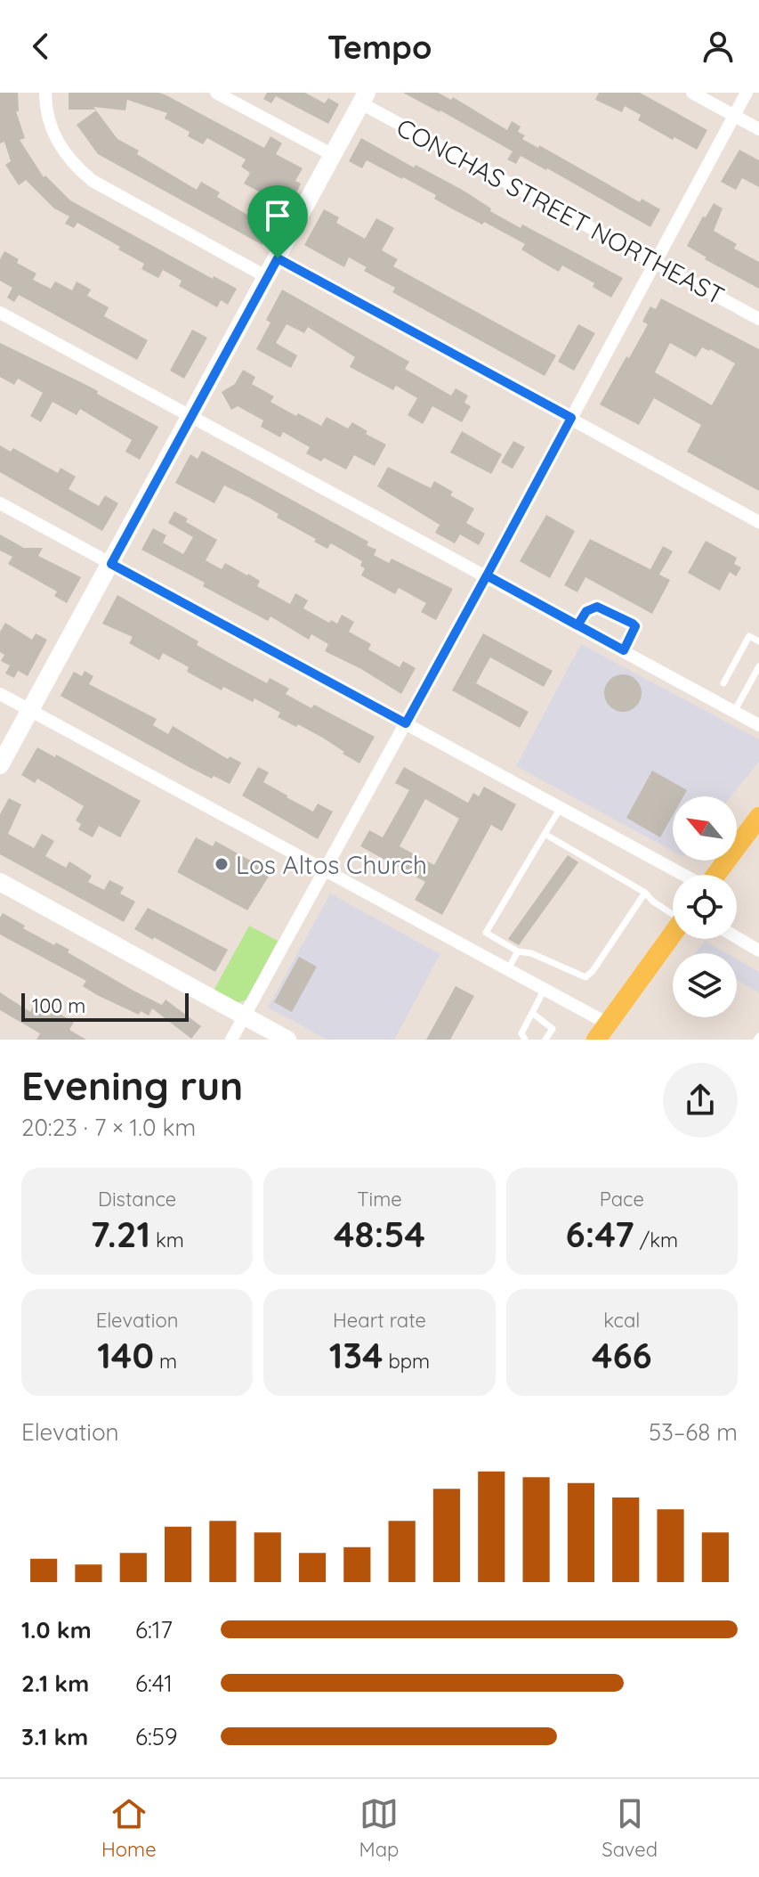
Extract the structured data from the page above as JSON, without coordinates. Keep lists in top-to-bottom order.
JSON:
{
  "streets": {
    "street": ["CONCHAS STREET NORTHEAST"]
  },
  "places": ["Los Altos Church"],
  "scale_bar": "100 m",
  "north": "top left",
  "page": {
    "header": "Tempo",
    "scale": "100 m",
    "heading": ["Evening run", "20:23 · 7 × 1.0 km"],
    "stats": [
      ["Distance", "7.21 km"],
      ["Time", "48:54"],
      ["Pace", "6:47 /km"],
      ["Elevation", "140 m"],
      ["Heart rate", "134 bpm"],
      ["kcal", "466"]
    ],
    "chart": ["Elevation", "53–68 m"],
    "list": [
      {
        "name": "1.0 km",
        "note": "6:17"
      },
      {
        "name": "2.1 km",
        "note": "6:41"
      },
      {
        "name": "3.1 km",
        "note": "6:59"
      }
    ],
    "tabs": ["Home", "Map", "Saved"]
  }
}
